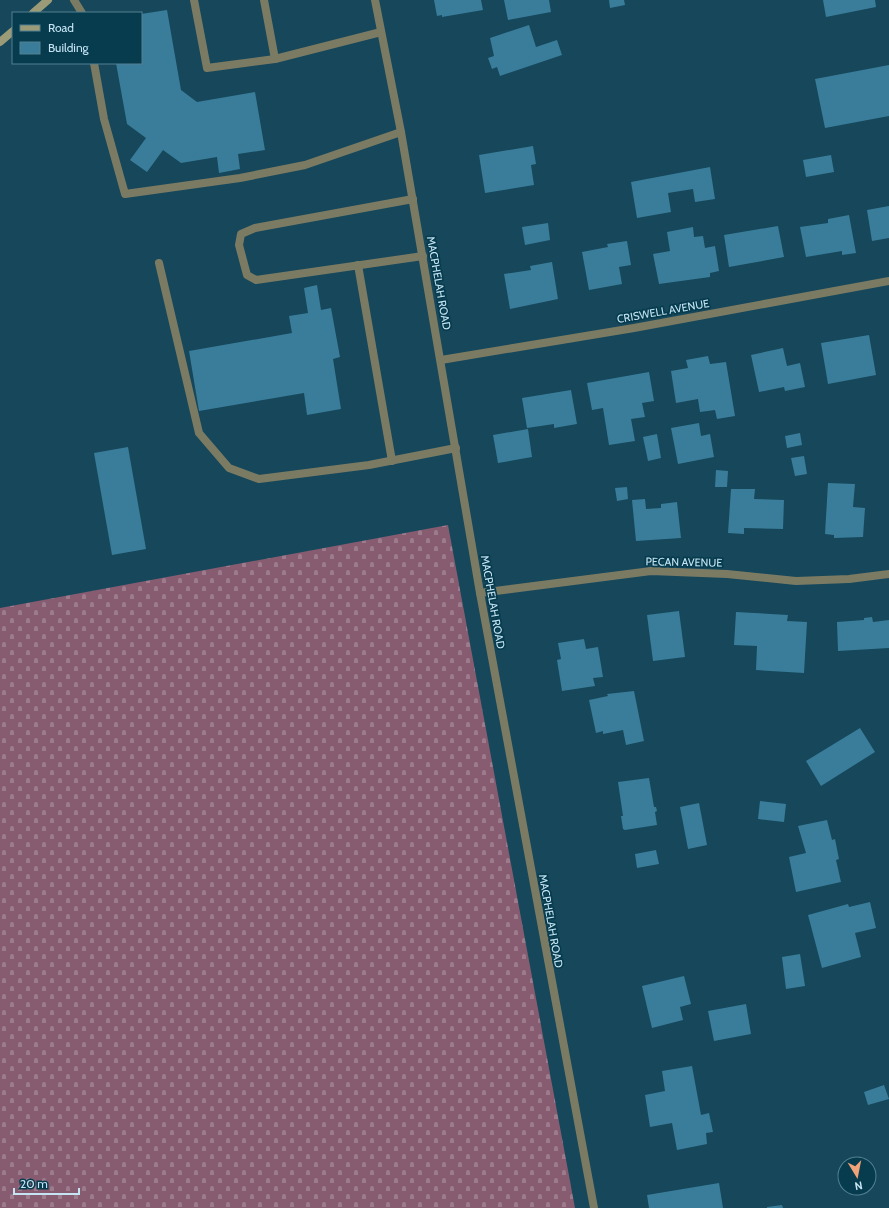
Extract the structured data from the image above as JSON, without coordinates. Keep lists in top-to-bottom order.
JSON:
{
  "streets": {
    "street": ["MACPHELAH ROAD", "CRISWELL AVENUE", "PECAN AVENUE"]
  },
  "crossings": [
    ["MACPHELAH ROAD", "CRISWELL AVENUE"],
    ["MACPHELAH ROAD", "PECAN AVENUE"]
  ],
  "legend": ["Road", "Building"],
  "scale_bar": "20 m",
  "north": "bottom"
}
